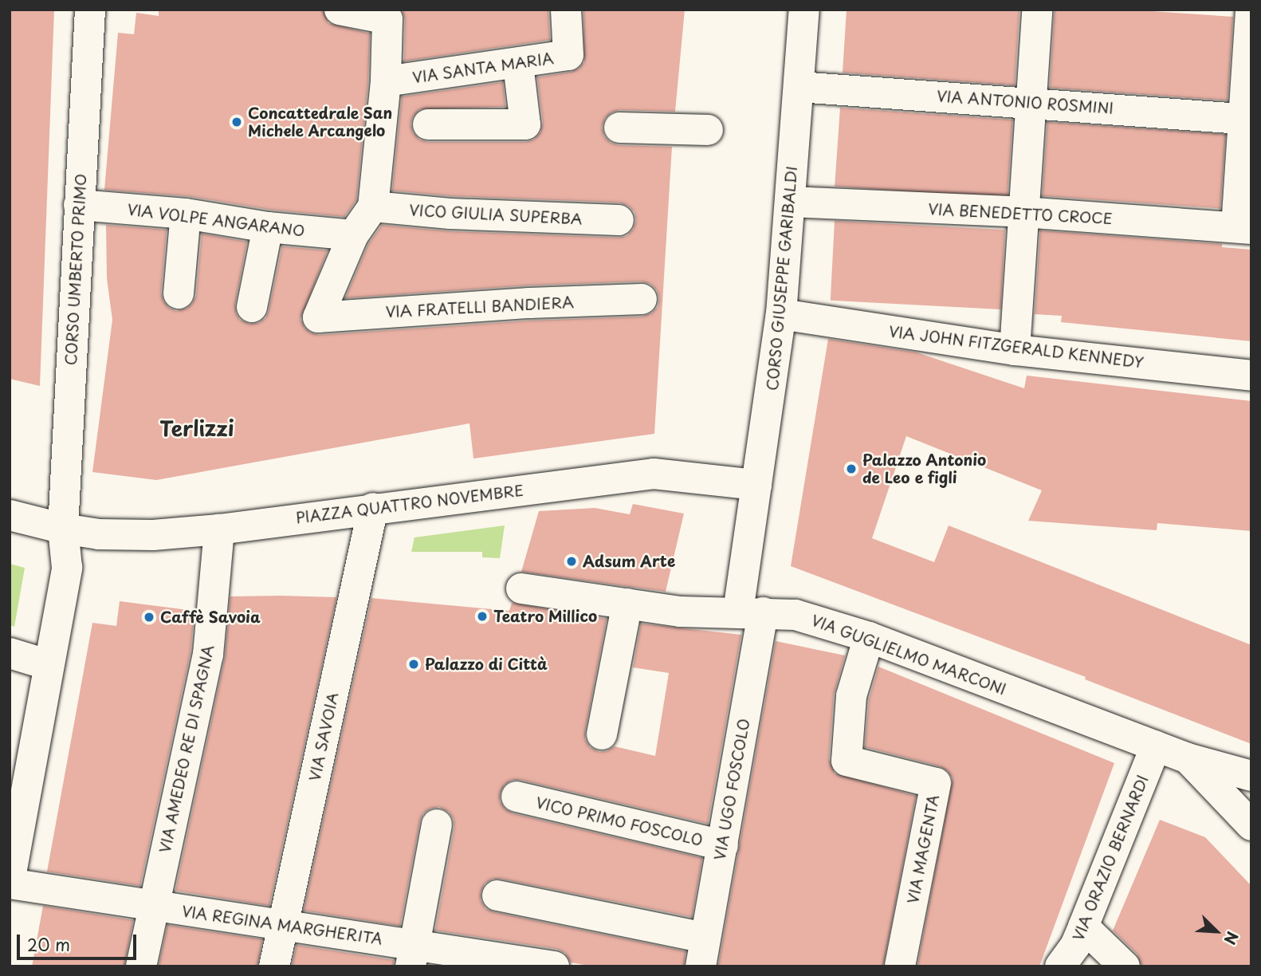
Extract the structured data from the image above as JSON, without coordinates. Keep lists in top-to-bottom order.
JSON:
{
  "streets": {
    "street": [
      "VIA SANTA MARIA",
      "VIA ANTONIO ROSMINI",
      "VIA BENEDETTO CROCE",
      "VICO GIULIA SUPERBA",
      "VIA VOLPE ANGARANO",
      "CORSO UMBERTO PRIMO",
      "CORSO GIUSEPPE GARIBALDI",
      "VIA FRATELLI BANDIERA",
      "VIA JOHN FITZGERALD KENNEDY",
      "PIAZZA QUATTRO NOVEMBRE",
      "VIA GUGLIELMO MARCONI",
      "VIA SAVOIA",
      "VIA AMEDEO RE DI SPAGNA",
      "VIA UGO FOSCOLO",
      "VICO PRIMO FOSCOLO",
      "VIA MAGENTA",
      "VIA ORAZIO BERNARDI",
      "VIA REGINA MARGHERITA"
    ]
  },
  "crossings": [
    ["VIA ANTONIO ROSMINI", "CORSO GIUSEPPE GARIBALDI"],
    ["VIA BENEDETTO CROCE", "CORSO GIUSEPPE GARIBALDI"],
    ["VIA VOLPE ANGARANO", "CORSO UMBERTO PRIMO"],
    ["VIA VOLPE ANGARANO", "VIA FRATELLI BANDIERA"],
    ["CORSO UMBERTO PRIMO", "PIAZZA QUATTRO NOVEMBRE"],
    ["CORSO UMBERTO PRIMO", "VIA REGINA MARGHERITA"],
    ["CORSO GIUSEPPE GARIBALDI", "VIA JOHN FITZGERALD KENNEDY"],
    ["CORSO GIUSEPPE GARIBALDI", "PIAZZA QUATTRO NOVEMBRE"],
    ["CORSO GIUSEPPE GARIBALDI", "VIA GUGLIELMO MARCONI"],
    ["CORSO GIUSEPPE GARIBALDI", "VIA UGO FOSCOLO"],
    ["PIAZZA QUATTRO NOVEMBRE", "VIA SAVOIA"],
    ["PIAZZA QUATTRO NOVEMBRE", "VIA AMEDEO RE DI SPAGNA"],
    ["VIA GUGLIELMO MARCONI", "VIA UGO FOSCOLO"],
    ["VIA GUGLIELMO MARCONI", "VIA MAGENTA"],
    ["VIA GUGLIELMO MARCONI", "VIA ORAZIO BERNARDI"],
    ["VIA SAVOIA", "VIA REGINA MARGHERITA"],
    ["VIA AMEDEO RE DI SPAGNA", "VIA REGINA MARGHERITA"],
    ["VIA UGO FOSCOLO", "VICO PRIMO FOSCOLO"]
  ],
  "districts": ["Terlizzi"],
  "places": [
    "Concattedrale San Michele Arcangelo",
    "Palazzo Antonio de Leo e figli",
    "Adsum Arte",
    "Teatro Millico",
    "Caffè Savoia",
    "Palazzo di Città"
  ],
  "scale_bar": "20 m",
  "north": "bottom right"
}
